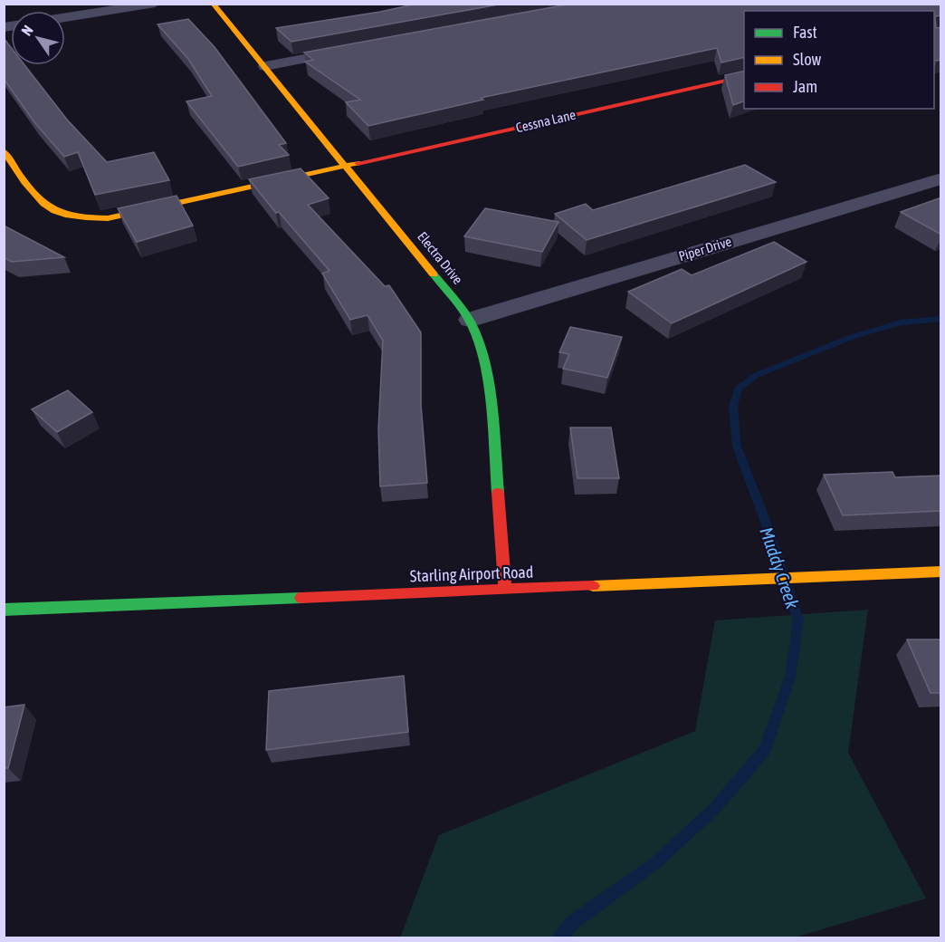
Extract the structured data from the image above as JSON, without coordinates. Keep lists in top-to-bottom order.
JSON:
{
  "streets": {
    "street": [
      "Cessna Lane",
      "Piper Drive",
      "Electra Drive",
      "Starling Airport Road"
    ]
  },
  "crossings": [
    ["Cessna Lane", "Electra Drive"],
    ["Piper Drive", "Electra Drive"],
    ["Electra Drive", "Starling Airport Road"]
  ],
  "water": ["Muddy Creek"],
  "legend": ["Fast", "Slow", "Jam"],
  "north": "top left"
}
